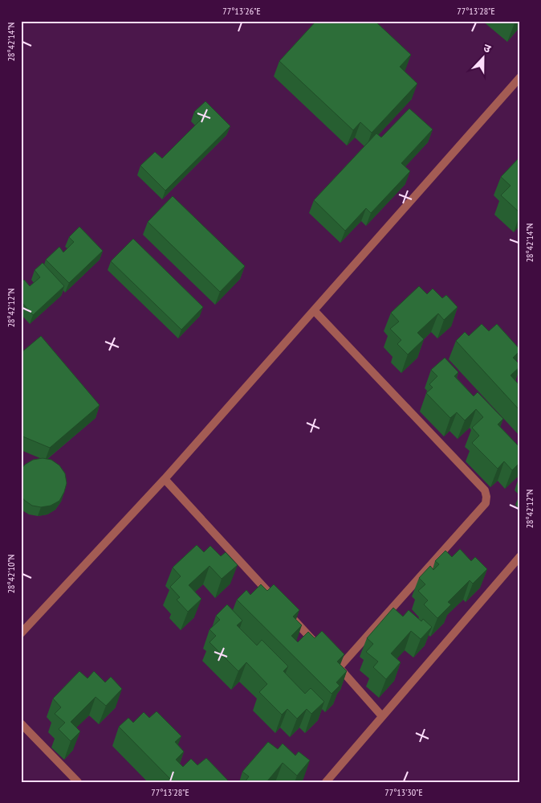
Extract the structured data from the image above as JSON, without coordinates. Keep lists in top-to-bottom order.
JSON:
{
  "north": "top",
  "coordinates": [
    "77°13'26\"E",
    "77°13'28\"E",
    "28°42'14\"N",
    "28°42'12\"N",
    "28°42'10\"N",
    "77°13'30\"E"
  ]
}
